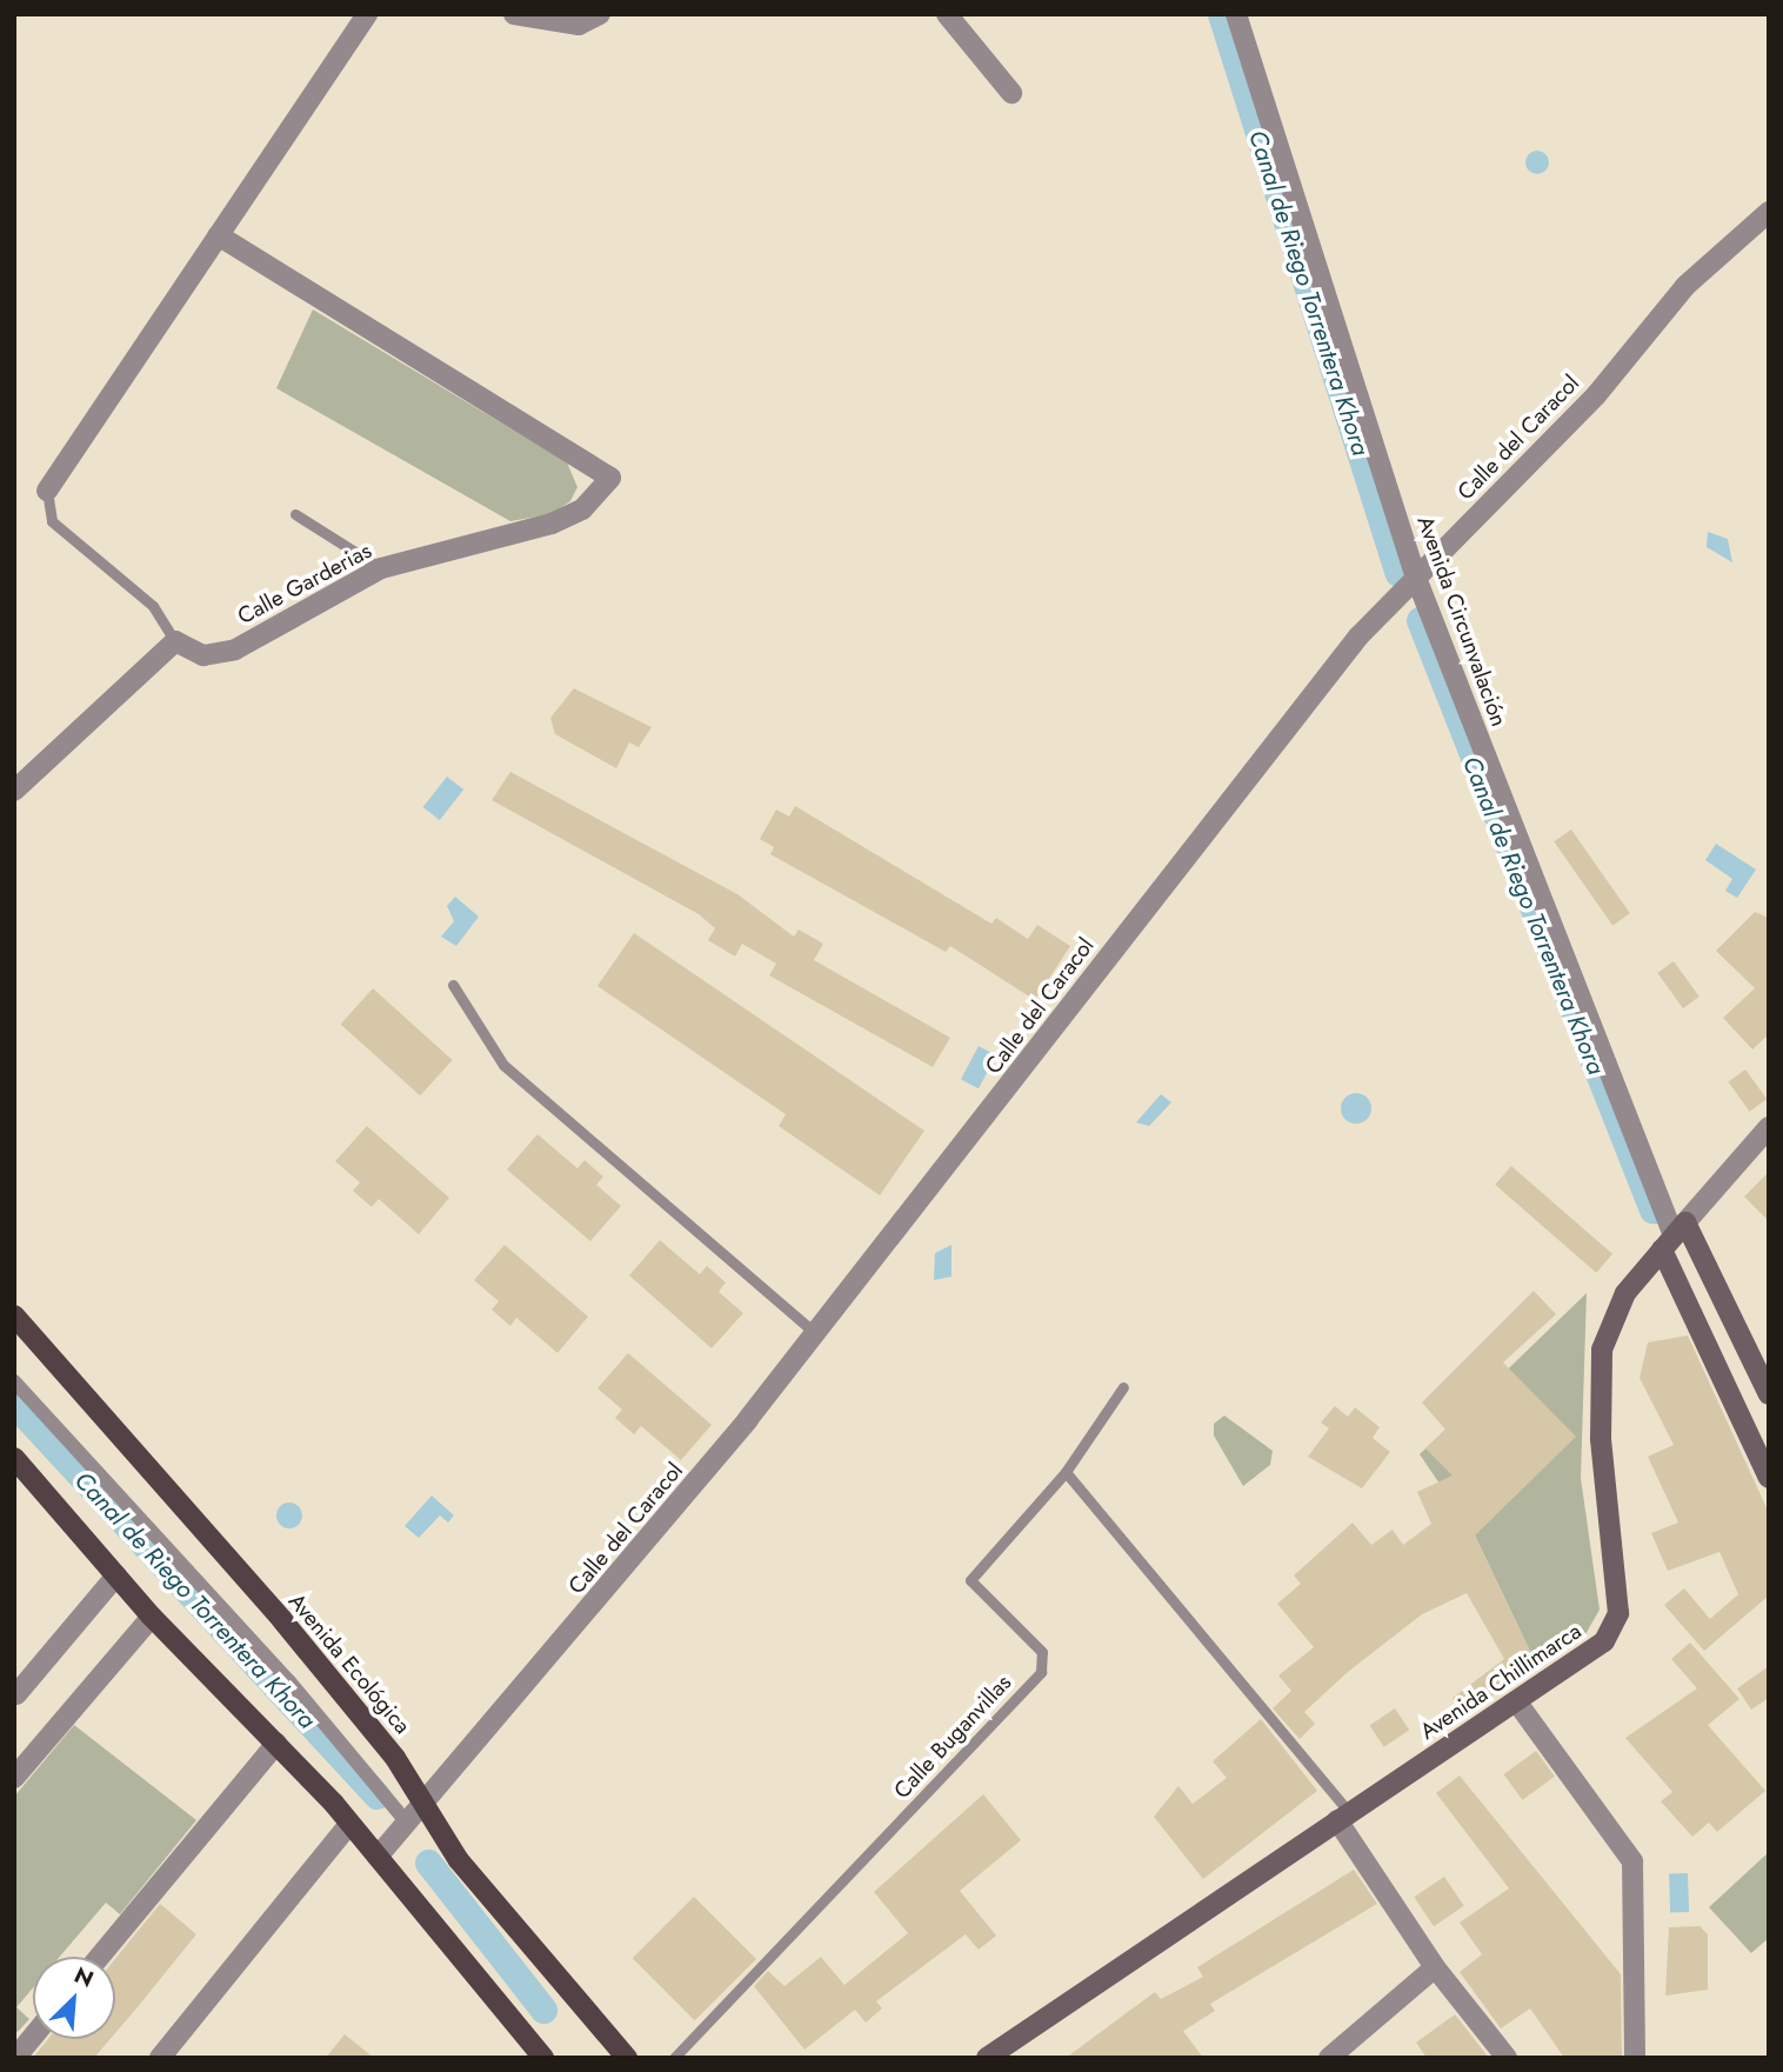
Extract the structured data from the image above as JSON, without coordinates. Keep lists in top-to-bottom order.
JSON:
{
  "streets": {
    "main road": ["Avenida Circunvalación", "Avenida Ecológica", "Avenida Chillimarca"],
    "street": ["Calle del Caracol", "Calle Garderias"],
    "lane": ["Calle Buganvillas"]
  },
  "crossings": [
    ["Calle del Caracol", "Avenida Circunvalación"],
    ["Calle del Caracol", "Avenida Ecológica"],
    ["Avenida Circunvalación", "Avenida Chillimarca"]
  ],
  "water": ["Canal de Riego Torrentera Khora"],
  "north": "top right"
}
